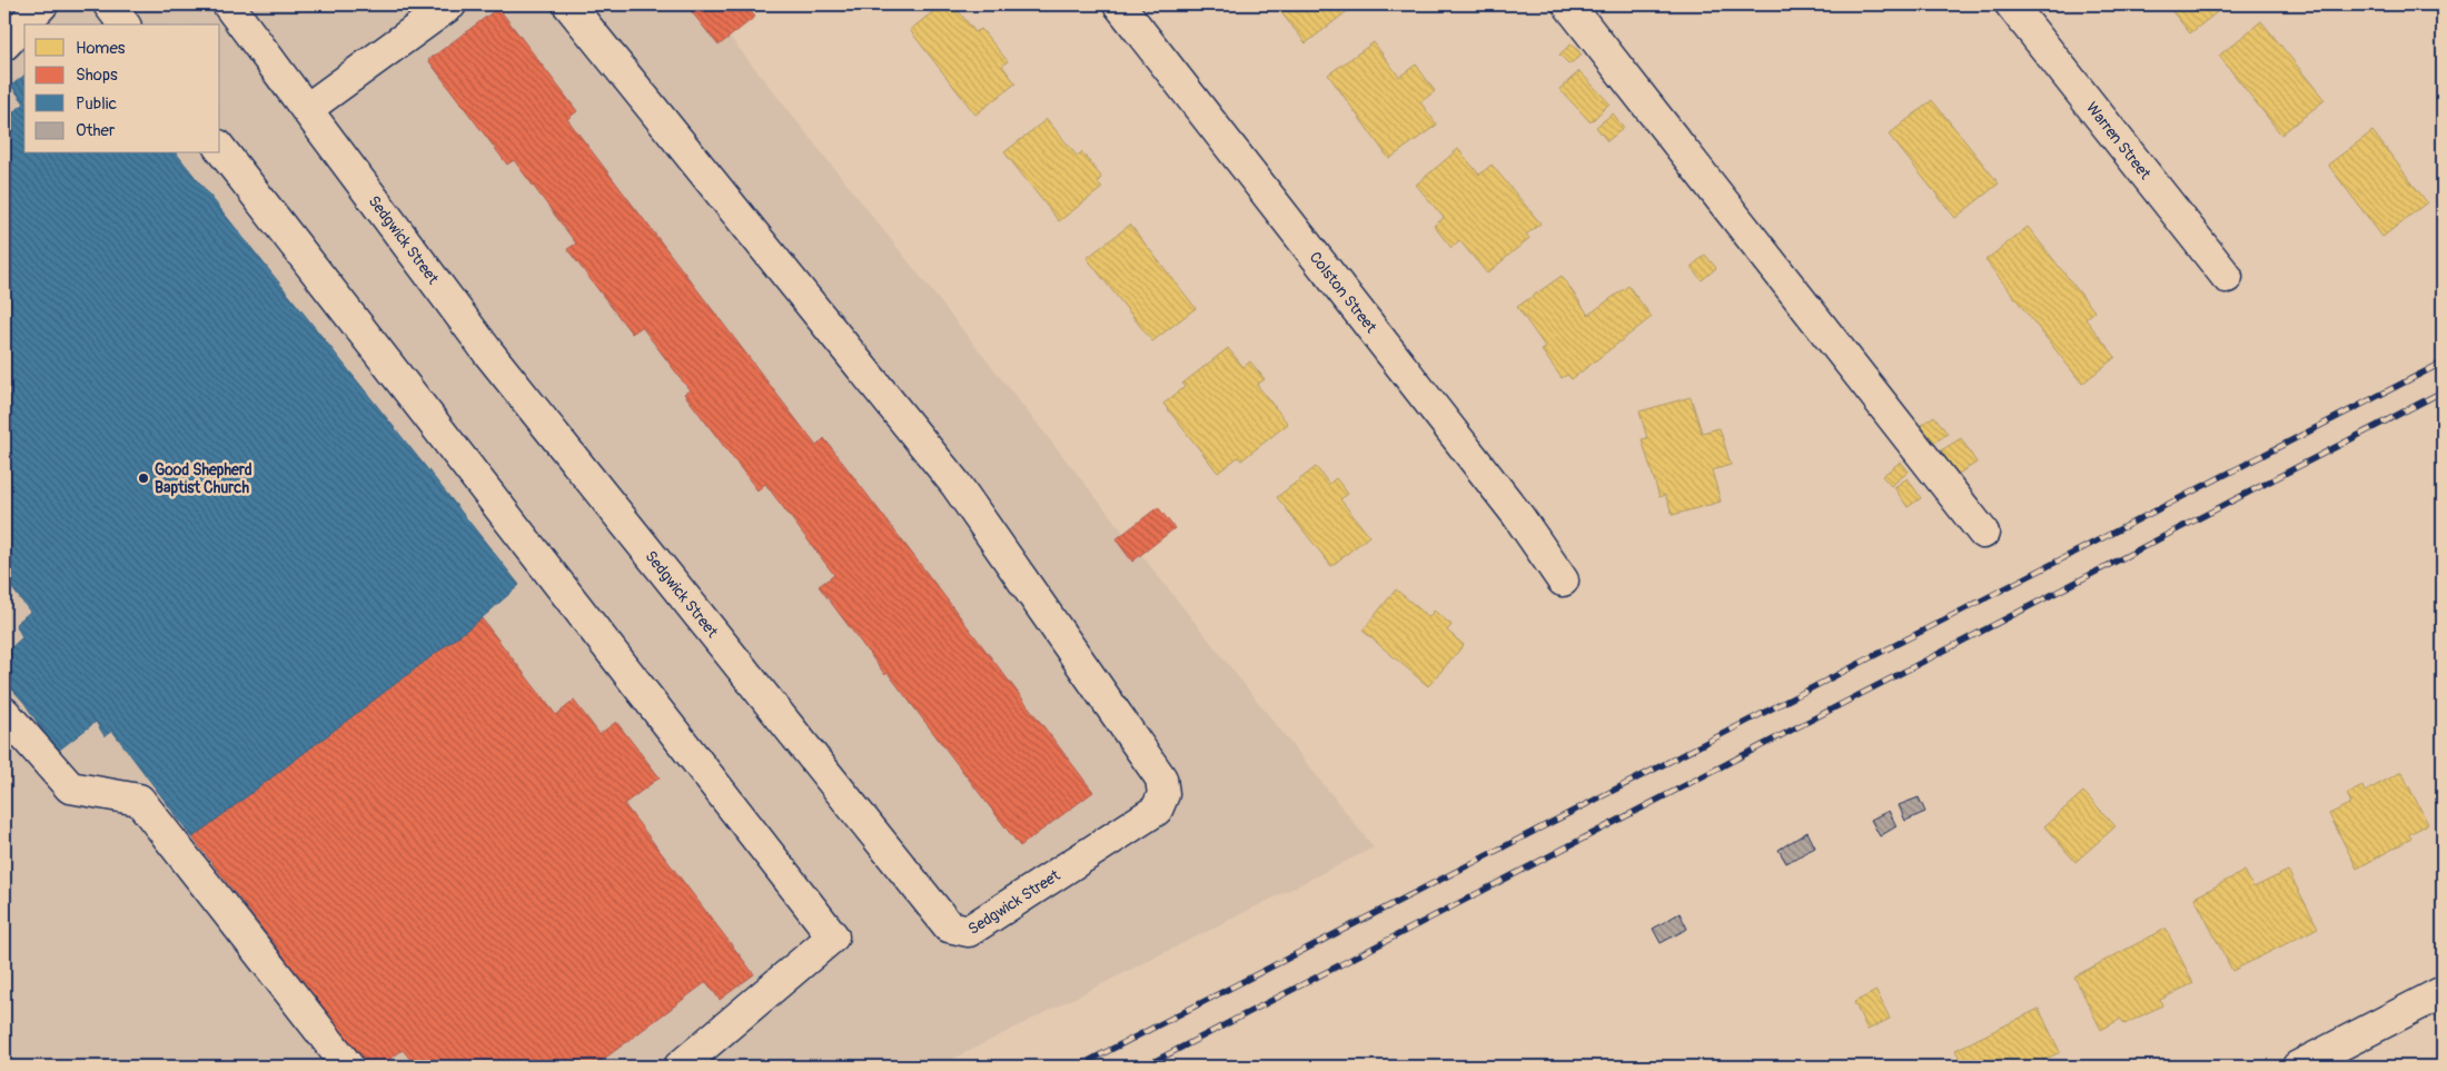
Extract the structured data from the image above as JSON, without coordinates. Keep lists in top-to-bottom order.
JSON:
{
  "streets": {
    "street": ["Warren Street", "Sedgwick Street", "Colston Street"]
  },
  "places": ["Good Shepherd Baptist Church"],
  "legend": [
    "Homes",
    "Shops",
    "Public",
    "Other"
  ]
}
